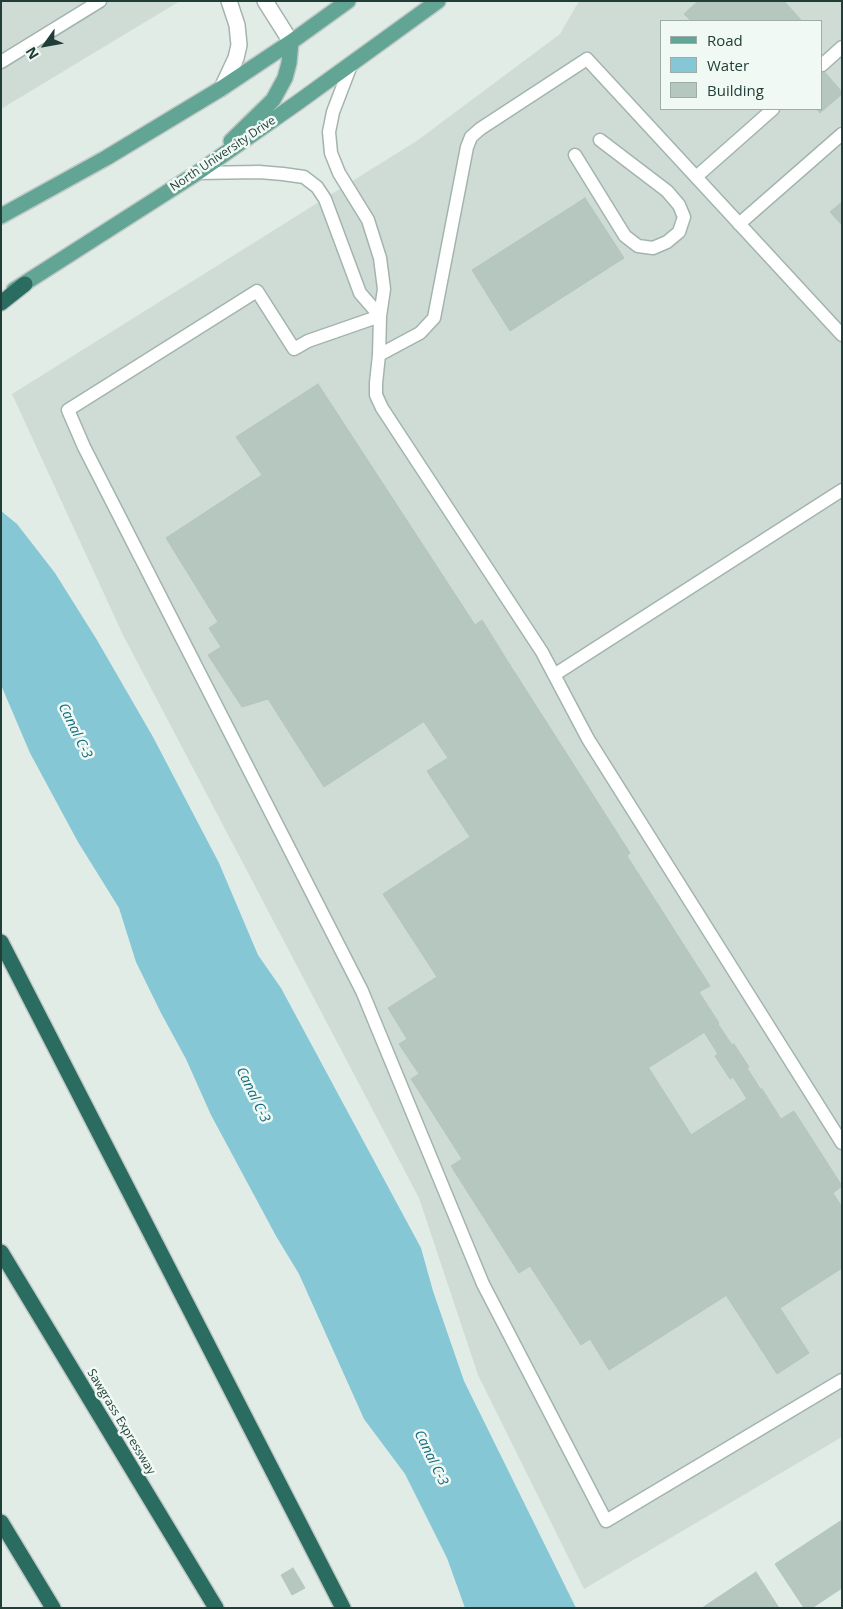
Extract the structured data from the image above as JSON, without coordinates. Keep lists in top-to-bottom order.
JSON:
{
  "streets": {
    "highway": ["Sawgrass Expressway"],
    "main road": ["North University Drive"]
  },
  "water": ["Canal C-3"],
  "legend": ["Road", "Water", "Building"],
  "north": "bottom left"
}
